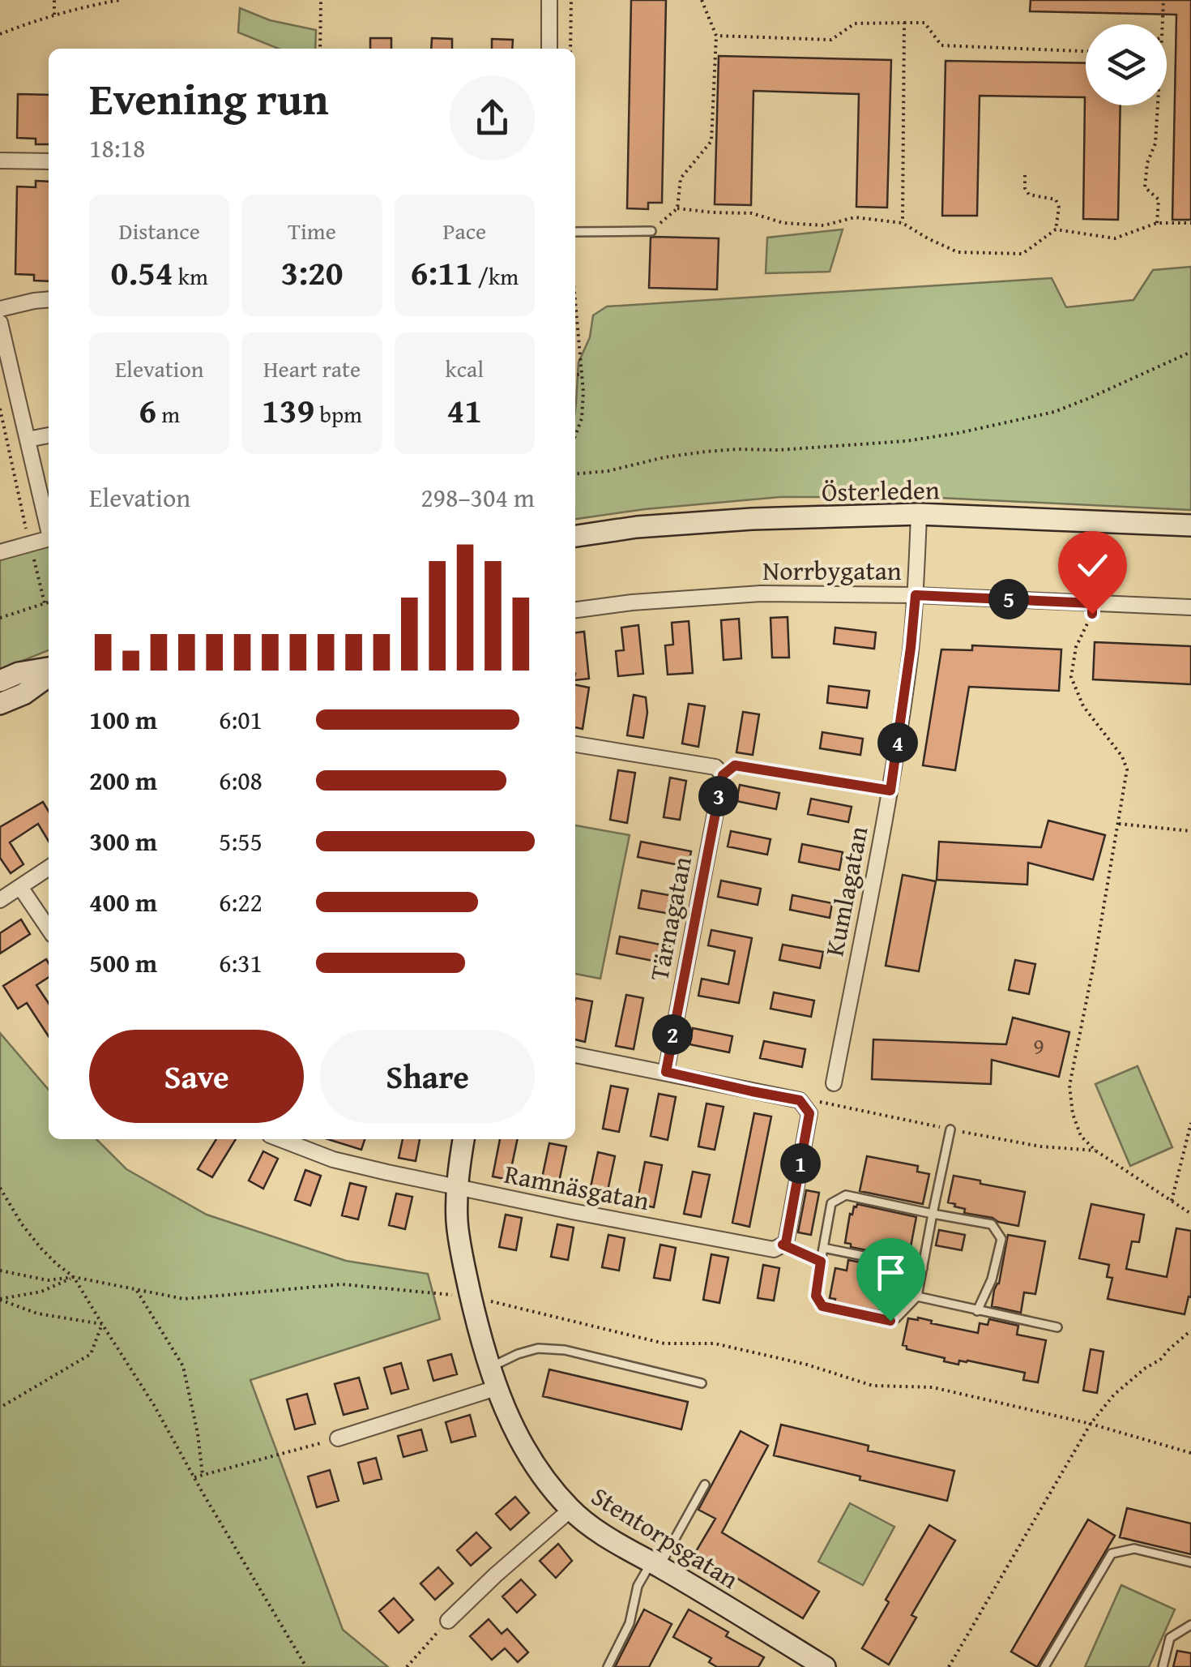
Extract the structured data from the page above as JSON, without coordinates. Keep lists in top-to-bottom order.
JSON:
{
  "streets": {
    "main road": ["Österleden", "Stentorpsgatan"],
    "street": [
      "Norrbygatan",
      "Kumlagatan",
      "Tärnagatan",
      "Ramnäsgatan"
    ]
  },
  "crossings": [
    ["Österleden", "Kumlagatan"],
    ["Norrbygatan", "Kumlagatan"],
    ["Ramnäsgatan", "Stentorpsgatan"]
  ],
  "house_numbers": ["9"],
  "page": {
    "heading": ["Evening run", "18:18"],
    "stats": [
      ["Distance", "0.54 km"],
      ["Time", "3:20"],
      ["Pace", "6:11 /km"],
      ["Elevation", "6 m"],
      ["Heart rate", "139 bpm"],
      ["kcal", "41"]
    ],
    "chart": ["Elevation", "298–304 m"],
    "pins": [
      "5",
      "4",
      "3",
      "2",
      "1"
    ],
    "list": [
      {
        "name": "100 m",
        "note": "6:01"
      },
      {
        "name": "200 m",
        "note": "6:08"
      },
      {
        "name": "300 m",
        "note": "5:55"
      },
      {
        "name": "400 m",
        "note": "6:22"
      },
      {
        "name": "500 m",
        "note": "6:31"
      }
    ],
    "buttons": ["Save", "Share"]
  }
}
